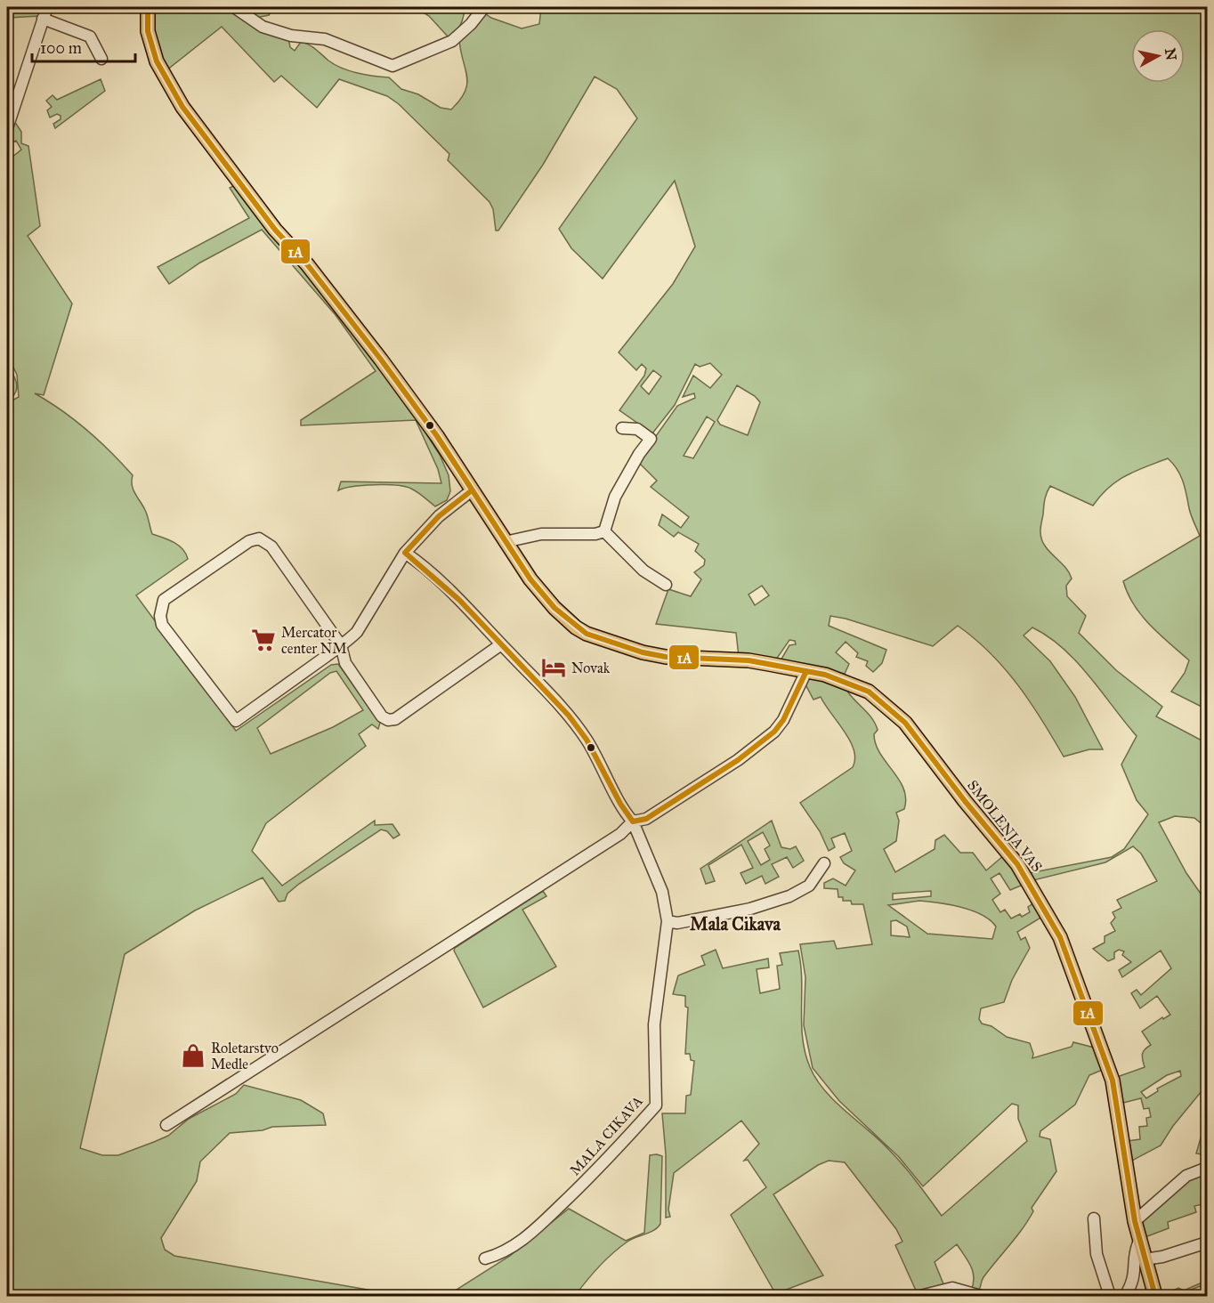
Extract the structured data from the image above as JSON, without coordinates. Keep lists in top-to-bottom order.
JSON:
{
  "streets": {
    "main road": ["SMOLENJA VAS"],
    "street": ["MALA CIKAVA"]
  },
  "districts": ["Mala Cikava"],
  "places": {
    "supermarket": ["Mercator center NM"],
    "hotel": ["Novak"],
    "shop": ["Roletarstvo Medle"]
  },
  "lines": ["transit line 1A"],
  "scale_bar": "100 m",
  "north": "right"
}
